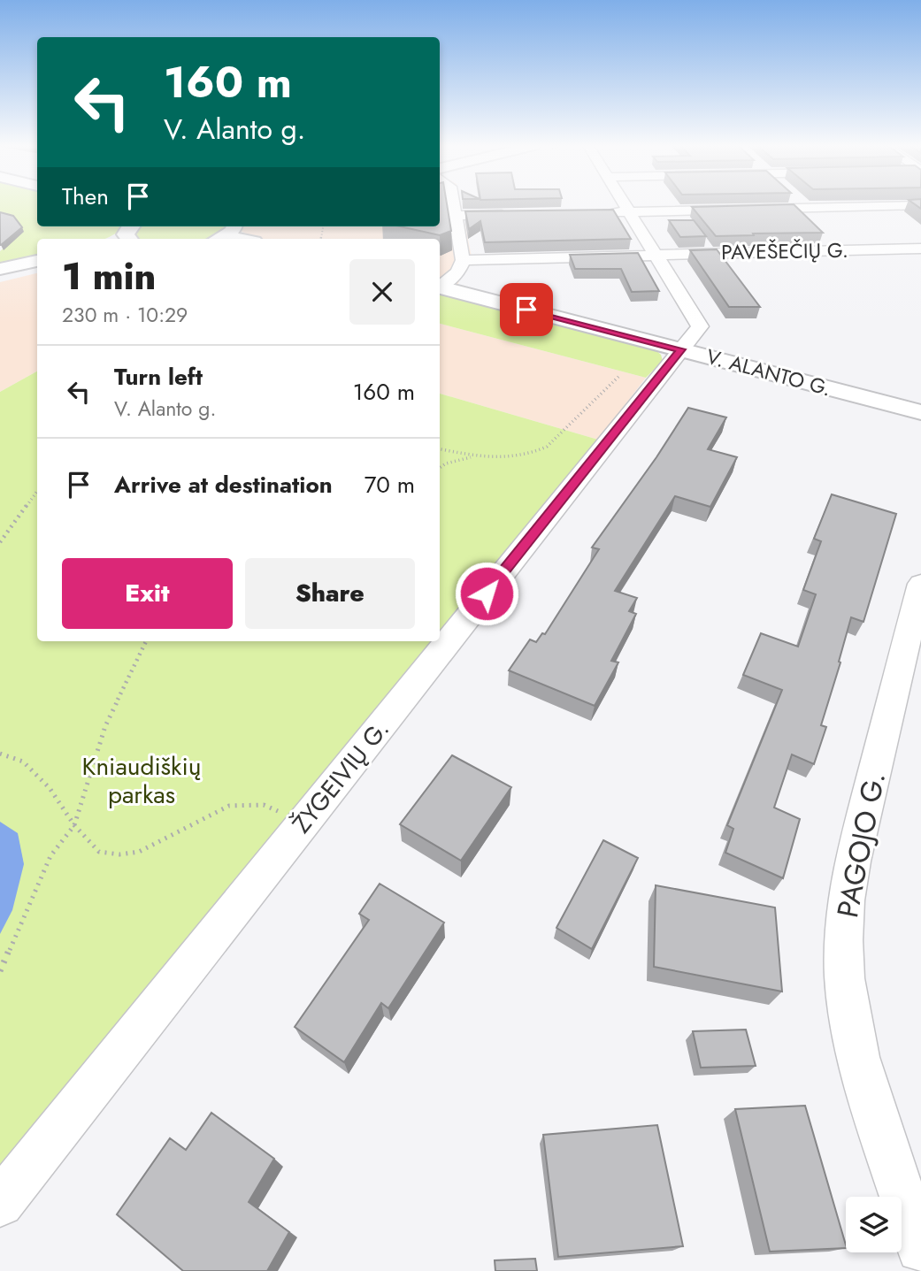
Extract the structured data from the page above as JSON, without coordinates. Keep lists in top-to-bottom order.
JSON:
{
  "streets": {
    "main road": ["V. ALANTO G."],
    "street": ["PAVEŠEČIŲ G.", "ŽYGEIVIŲ G.", "PAGOJO G."]
  },
  "crossings": [
    ["PAVEŠEČIŲ G.", "ŽYGEIVIŲ G."],
    ["V. ALANTO G.", "ŽYGEIVIŲ G."]
  ],
  "parks": ["Kniaudiškių parkas"],
  "page": {
    "turn": ["160 m", "V. Alanto g."],
    "then": "Then",
    "heading": ["1 min", "230 m · 10:29"],
    "list": [
      {
        "name": "Turn left",
        "note": "V. Alanto g.",
        "value": "160 m"
      },
      {
        "name": "Arrive at destination",
        "value": "70 m"
      }
    ],
    "buttons": ["Exit", "Share"]
  }
}
